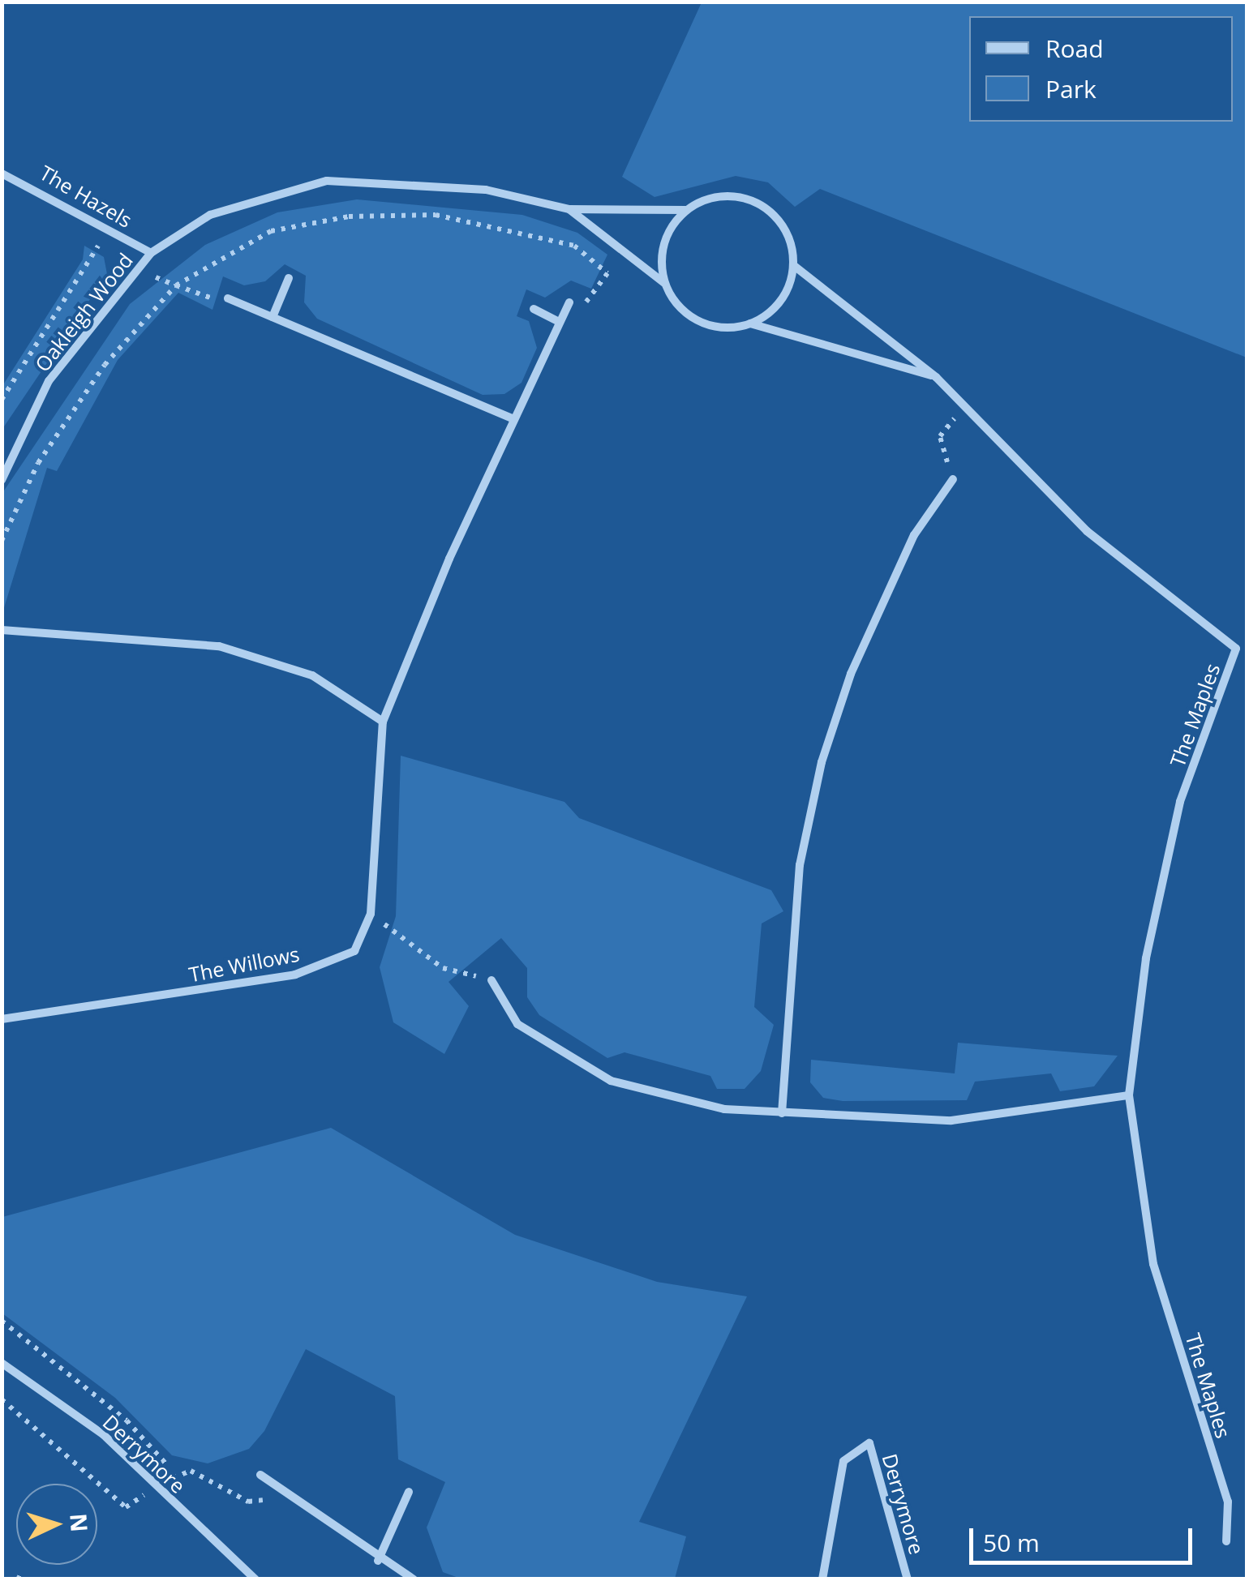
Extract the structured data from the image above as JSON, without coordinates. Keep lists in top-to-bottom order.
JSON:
{
  "streets": {
    "street": [
      "The Hazels",
      "Oakleigh Wood",
      "The Maples",
      "The Willows",
      "Derrymore"
    ]
  },
  "crossings": [
    ["The Hazels", "Oakleigh Wood"]
  ],
  "legend": ["Road", "Park"],
  "scale_bar": "50 m",
  "north": "right"
}
